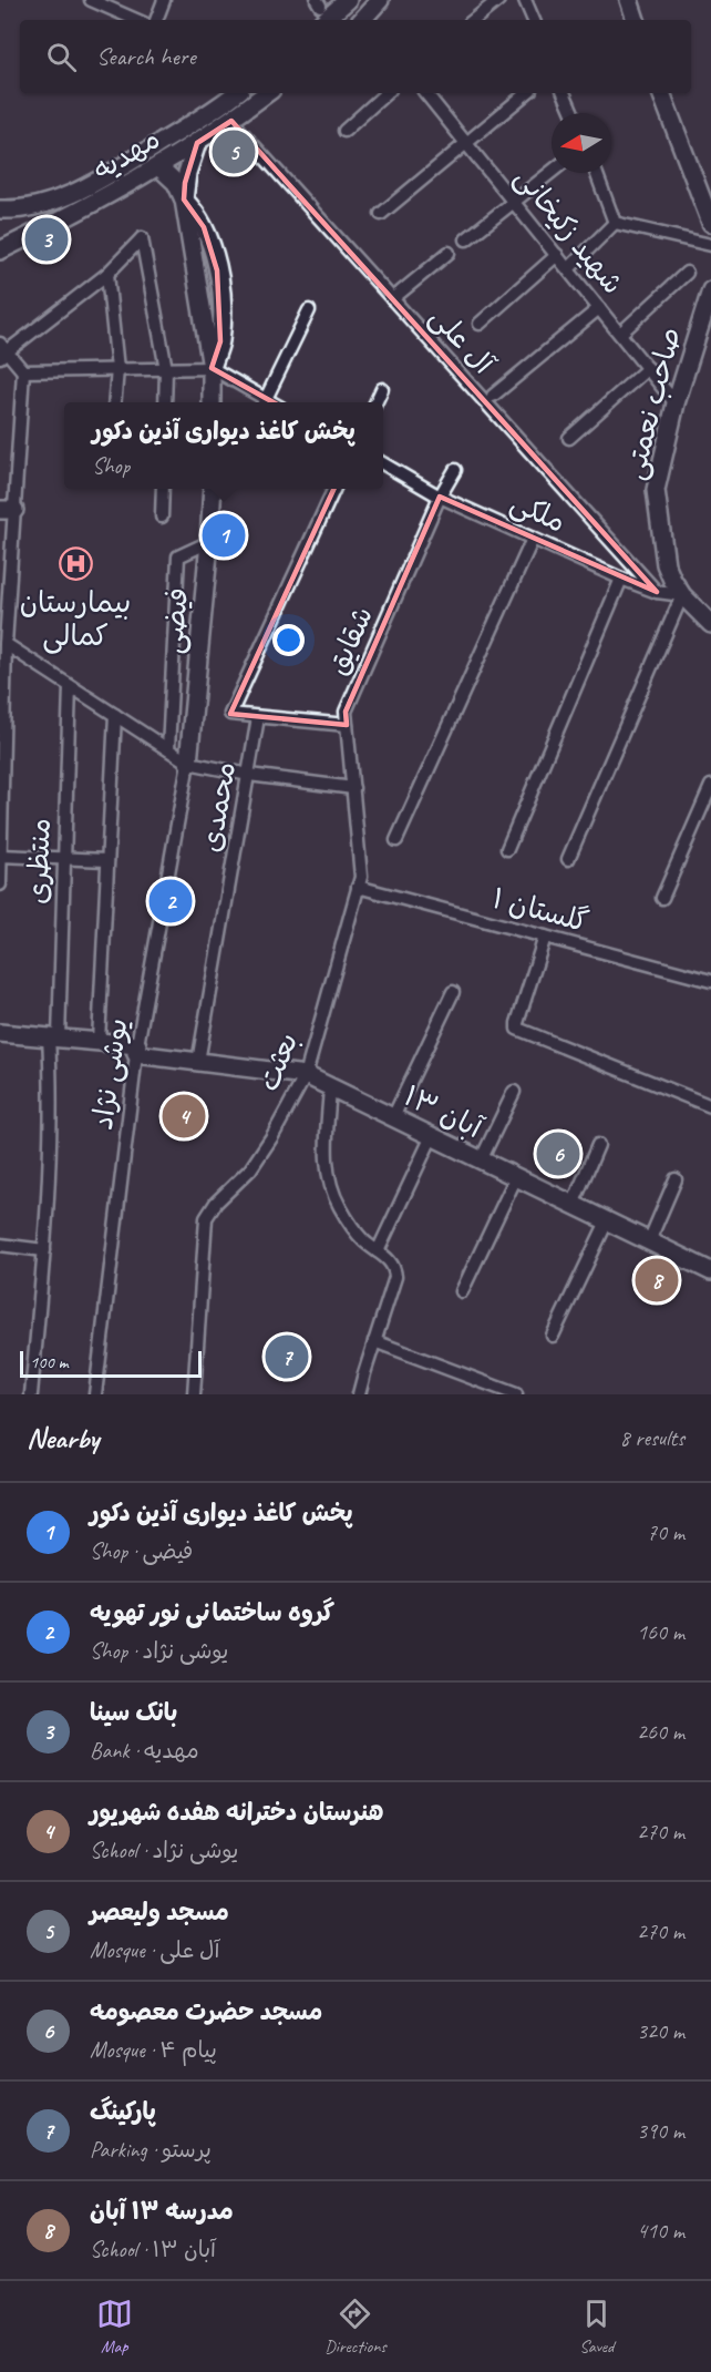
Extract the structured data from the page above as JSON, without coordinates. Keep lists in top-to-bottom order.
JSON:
{
  "streets": {
    "street": [
      "مهدیه",
      "شهید زکیخانی",
      "آل علی",
      "صاحب نعمتی",
      "ملکی",
      "فیضی",
      "شقایق",
      "محمدی",
      "منتظری",
      "گلستان ۱",
      "بعثت",
      "یوشی نژاد",
      "۱۳ آبان"
    ]
  },
  "crossings": [
    ["مهدیه", "آل علی"],
    ["شهید زکیخانی", "صاحب نعمتی"],
    ["آل علی", "ملکی"],
    ["صاحب نعمتی", "ملکی"],
    ["ملکی", "شقایق"],
    ["فیضی", "یوشی نژاد"],
    ["شقایق", "بعثت"],
    ["محمدی", "۱۳ آبان"],
    ["منتظری", "۱۳ آبان"],
    ["گلستان ۱", "بعثت"],
    ["بعثت", "۱۳ آبان"],
    ["یوشی نژاد", "۱۳ آبان"]
  ],
  "places": {
    "hospital": ["بیمارستان کمالی"]
  },
  "scale_bar": "100 m",
  "north": "left",
  "page": {
    "search": "Search here",
    "pins": [
      "5",
      "3",
      "1",
      "2",
      "4",
      "6",
      "8",
      "7"
    ],
    "popup": ["پخش کاغذ دیواری آذین دکور", "Shop"],
    "scale": "100 m",
    "heading": ["Nearby", "8 results"],
    "list": [
      {
        "mark": "1",
        "name": "پخش کاغذ دیواری آذین دکور",
        "note": "Shop · فیضی",
        "value": "70 m"
      },
      {
        "mark": "2",
        "name": "گروه‌ ساختمانی نور تهویه",
        "note": "Shop · یوشی نژاد",
        "value": "160 m"
      },
      {
        "mark": "3",
        "name": "بانک سینا",
        "note": "Bank · مهدیه",
        "value": "260 m"
      },
      {
        "mark": "4",
        "name": "هنرستان دخترانه هفده شهریور",
        "note": "School · یوشی نژاد",
        "value": "270 m"
      },
      {
        "mark": "5",
        "name": "مسجد ولیعصر",
        "note": "Mosque · آل علی",
        "value": "270 m"
      },
      {
        "mark": "6",
        "name": "مسجد حضرت معصومه",
        "note": "Mosque · پیام ۴",
        "value": "320 m"
      },
      {
        "mark": "7",
        "name": "پارکینگ",
        "note": "Parking · پرستو",
        "value": "390 m"
      },
      {
        "mark": "8",
        "name": "مدرسه ۱۳ آبان",
        "note": "School · ۱۳ آبان",
        "value": "410 m"
      }
    ],
    "nav": ["Map", "Directions", "Saved"]
  }
}
